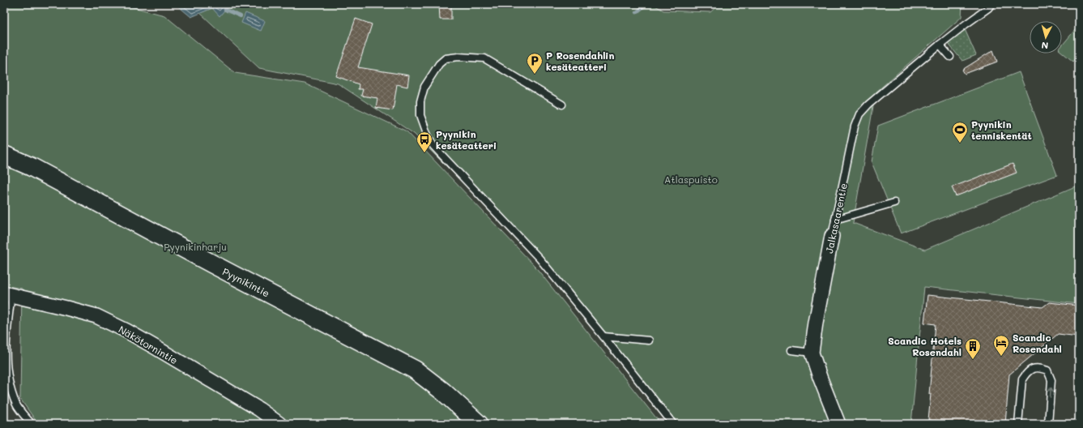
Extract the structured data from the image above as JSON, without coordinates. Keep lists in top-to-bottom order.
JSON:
{
  "streets": {
    "street": ["Jalkasaarentie", "Pyynikintie", "Näkötornintie"]
  },
  "parks": ["Atlaspuisto", "Pyynikinharju"],
  "places": {
    "parking": ["P Rosendahlin kesäteatteri"],
    "sports": ["Pyynikin tenniskentät"],
    "bus stop": ["Pyynikin kesäteatteri"],
    "hotel": ["Scandic Rosendahl"],
    "building": ["Scandic Hotels Rosendahl"]
  },
  "north": "bottom"
}
